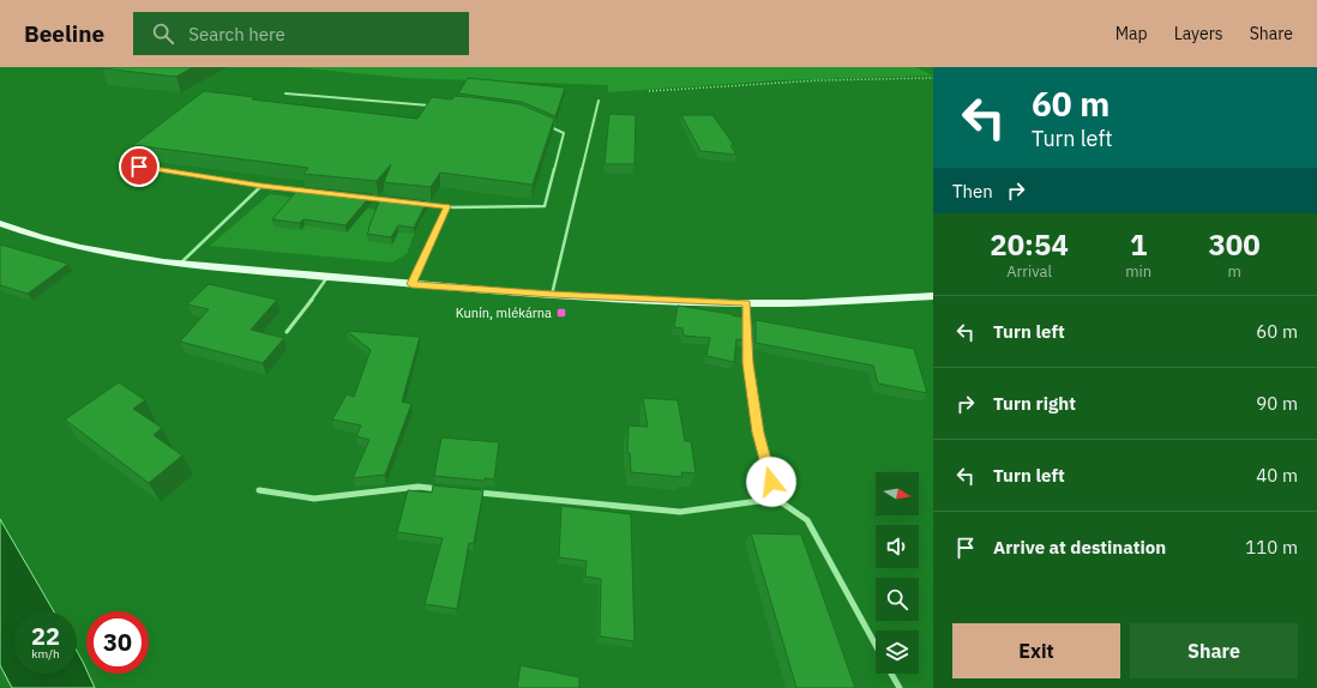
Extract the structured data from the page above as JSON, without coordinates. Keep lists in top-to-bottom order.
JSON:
{
  "places": {
    "transit": ["Kunín, mlékárna"]
  },
  "north": "right",
  "page": {
    "header": "Beeline",
    "search": "Search here",
    "nav": ["Map", "Layers", "Share"],
    "turn": ["60 m", "Turn left"],
    "then": "Then",
    "eta": [
      "20:54",
      "Arrival",
      "1",
      "min",
      "300",
      "m"
    ],
    "list": [
      {
        "name": "Turn left",
        "value": "60 m"
      },
      {
        "name": "Turn right",
        "value": "90 m"
      },
      {
        "name": "Turn left",
        "value": "40 m"
      },
      {
        "name": "Arrive at destination",
        "value": "110 m"
      }
    ],
    "speed": "22 km/h",
    "limit": "30",
    "buttons": ["Exit", "Share"]
  }
}
